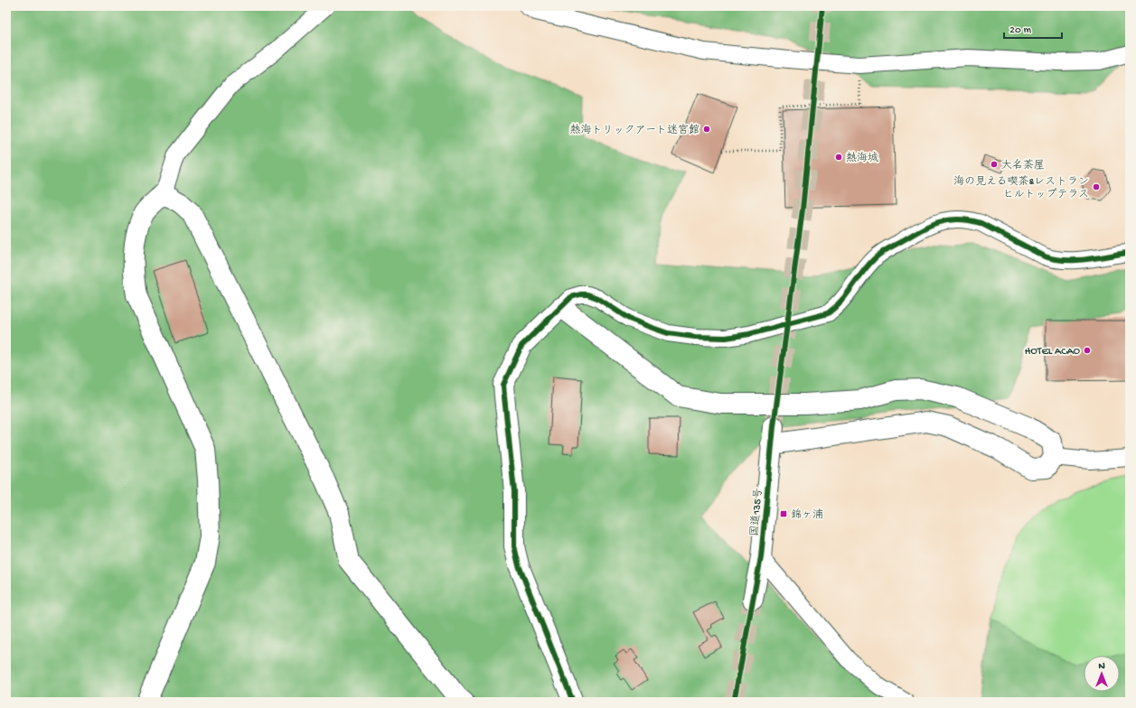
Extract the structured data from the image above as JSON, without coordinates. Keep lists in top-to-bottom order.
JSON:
{
  "streets": {
    "main road": ["国道135号"]
  },
  "places": {
    "other": [
      "熱海トリックアート迷宮館",
      "熱海城",
      "大名茶屋",
      "海の見える喫茶&レストラン ヒルトップテラス",
      "HOTEL ACAO"
    ],
    "transit": ["錦ヶ浦"]
  },
  "scale_bar": "20 m",
  "north": "top"
}
